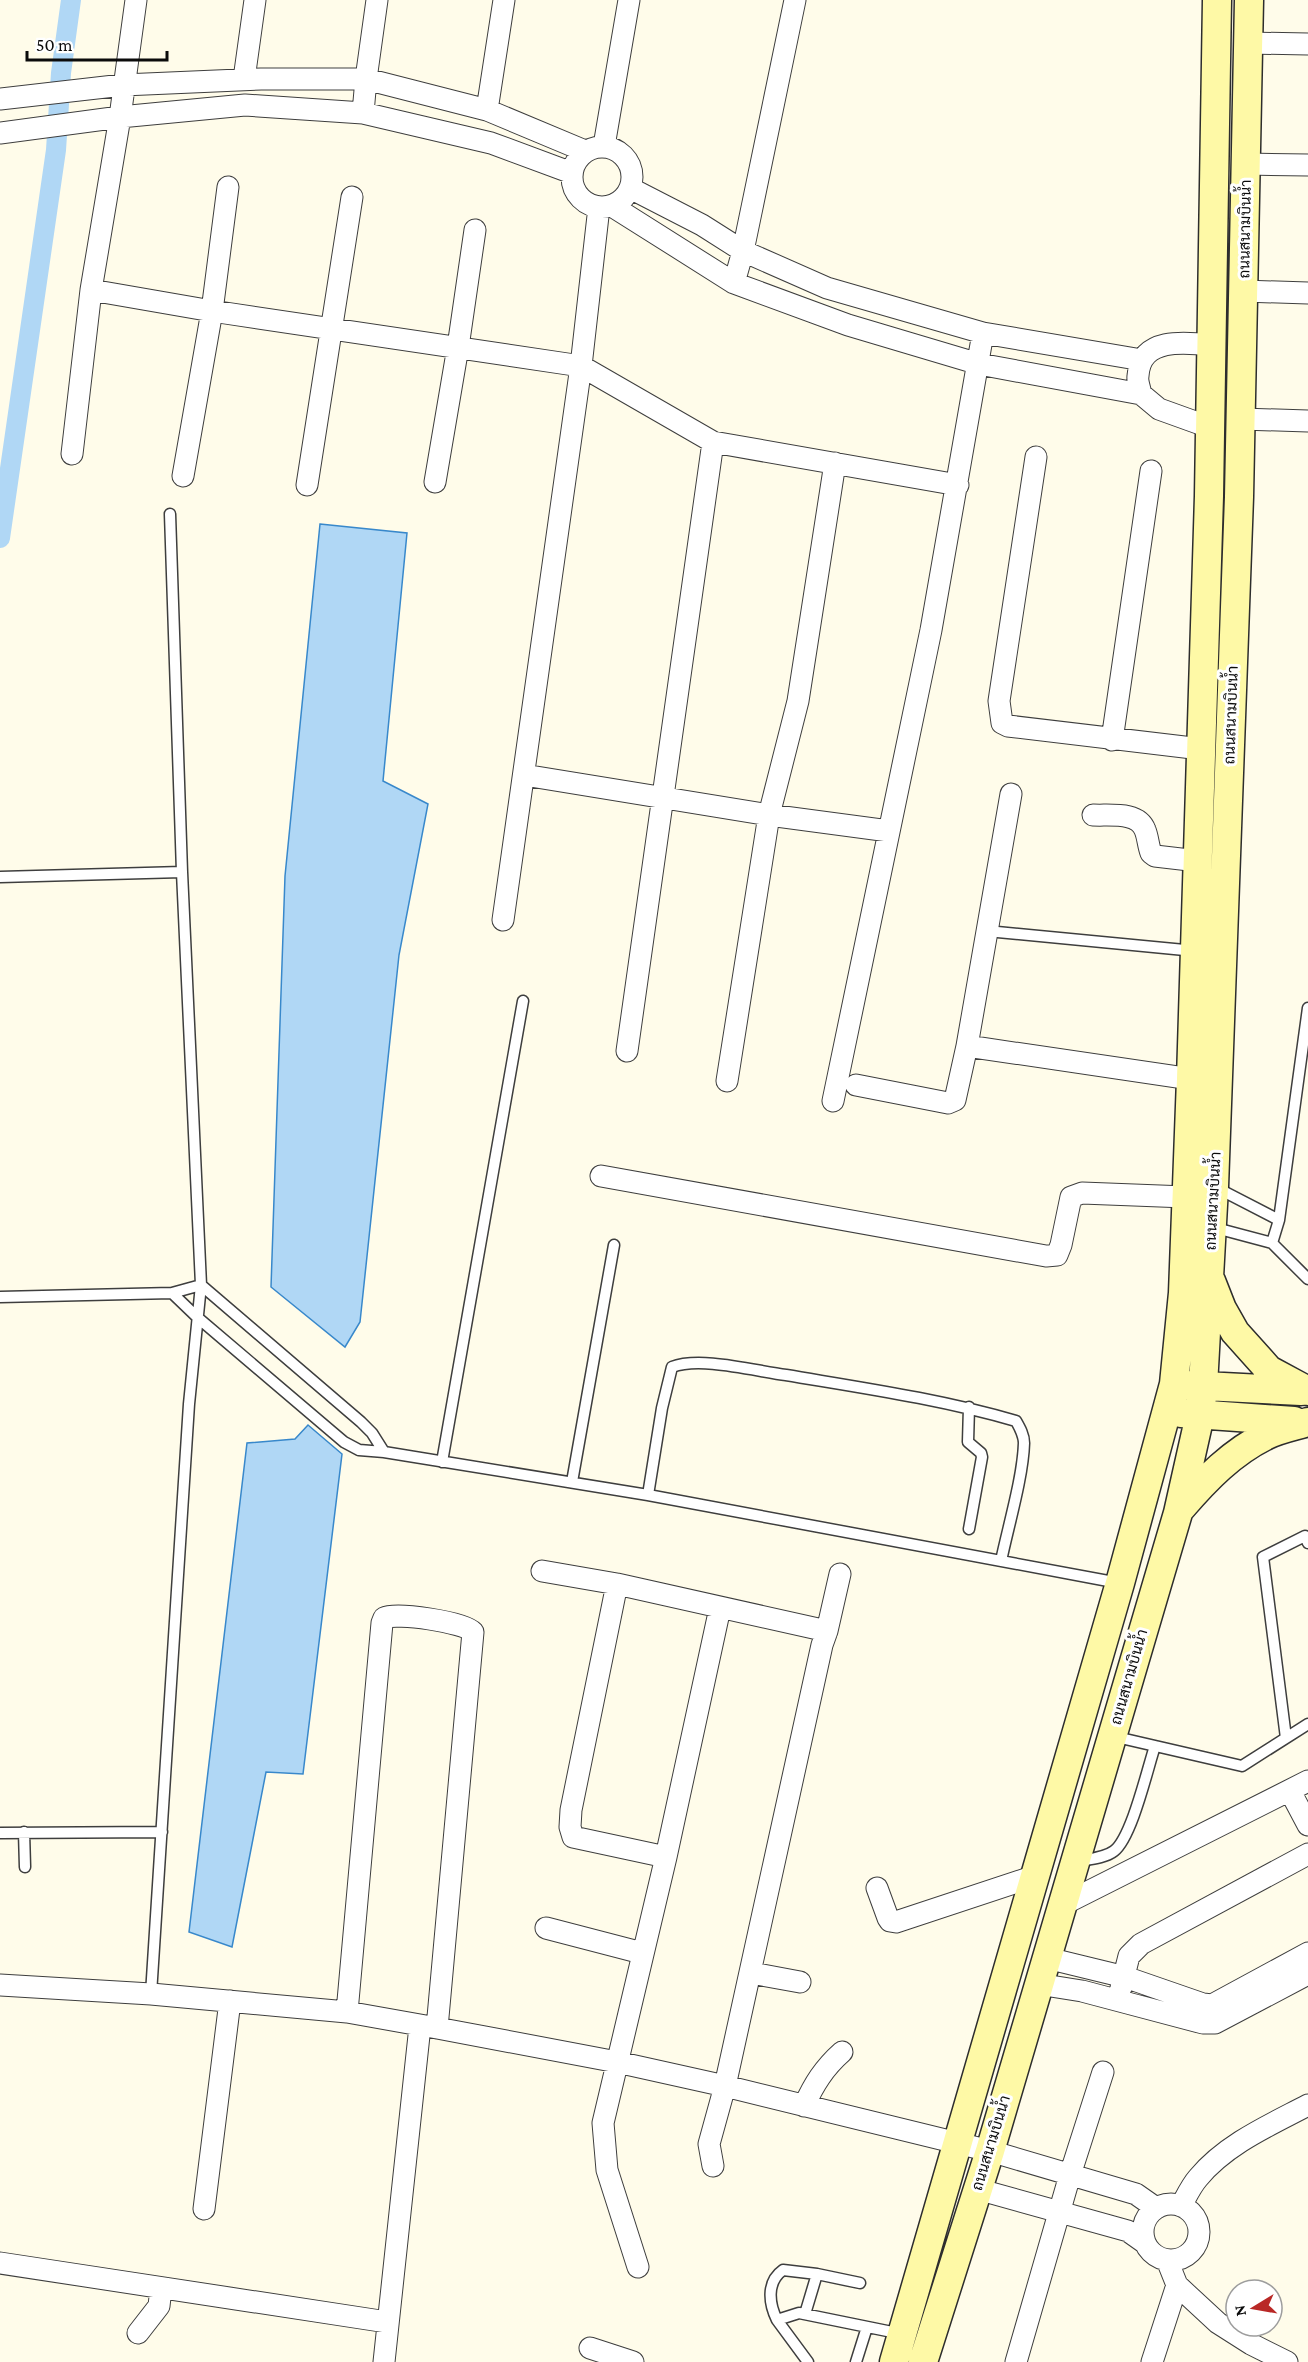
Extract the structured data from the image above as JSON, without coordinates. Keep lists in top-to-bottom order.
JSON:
{
  "streets": {
    "main road": ["ถนนสนามบินน้ำ"]
  },
  "scale_bar": "50 m",
  "north": "left"
}
